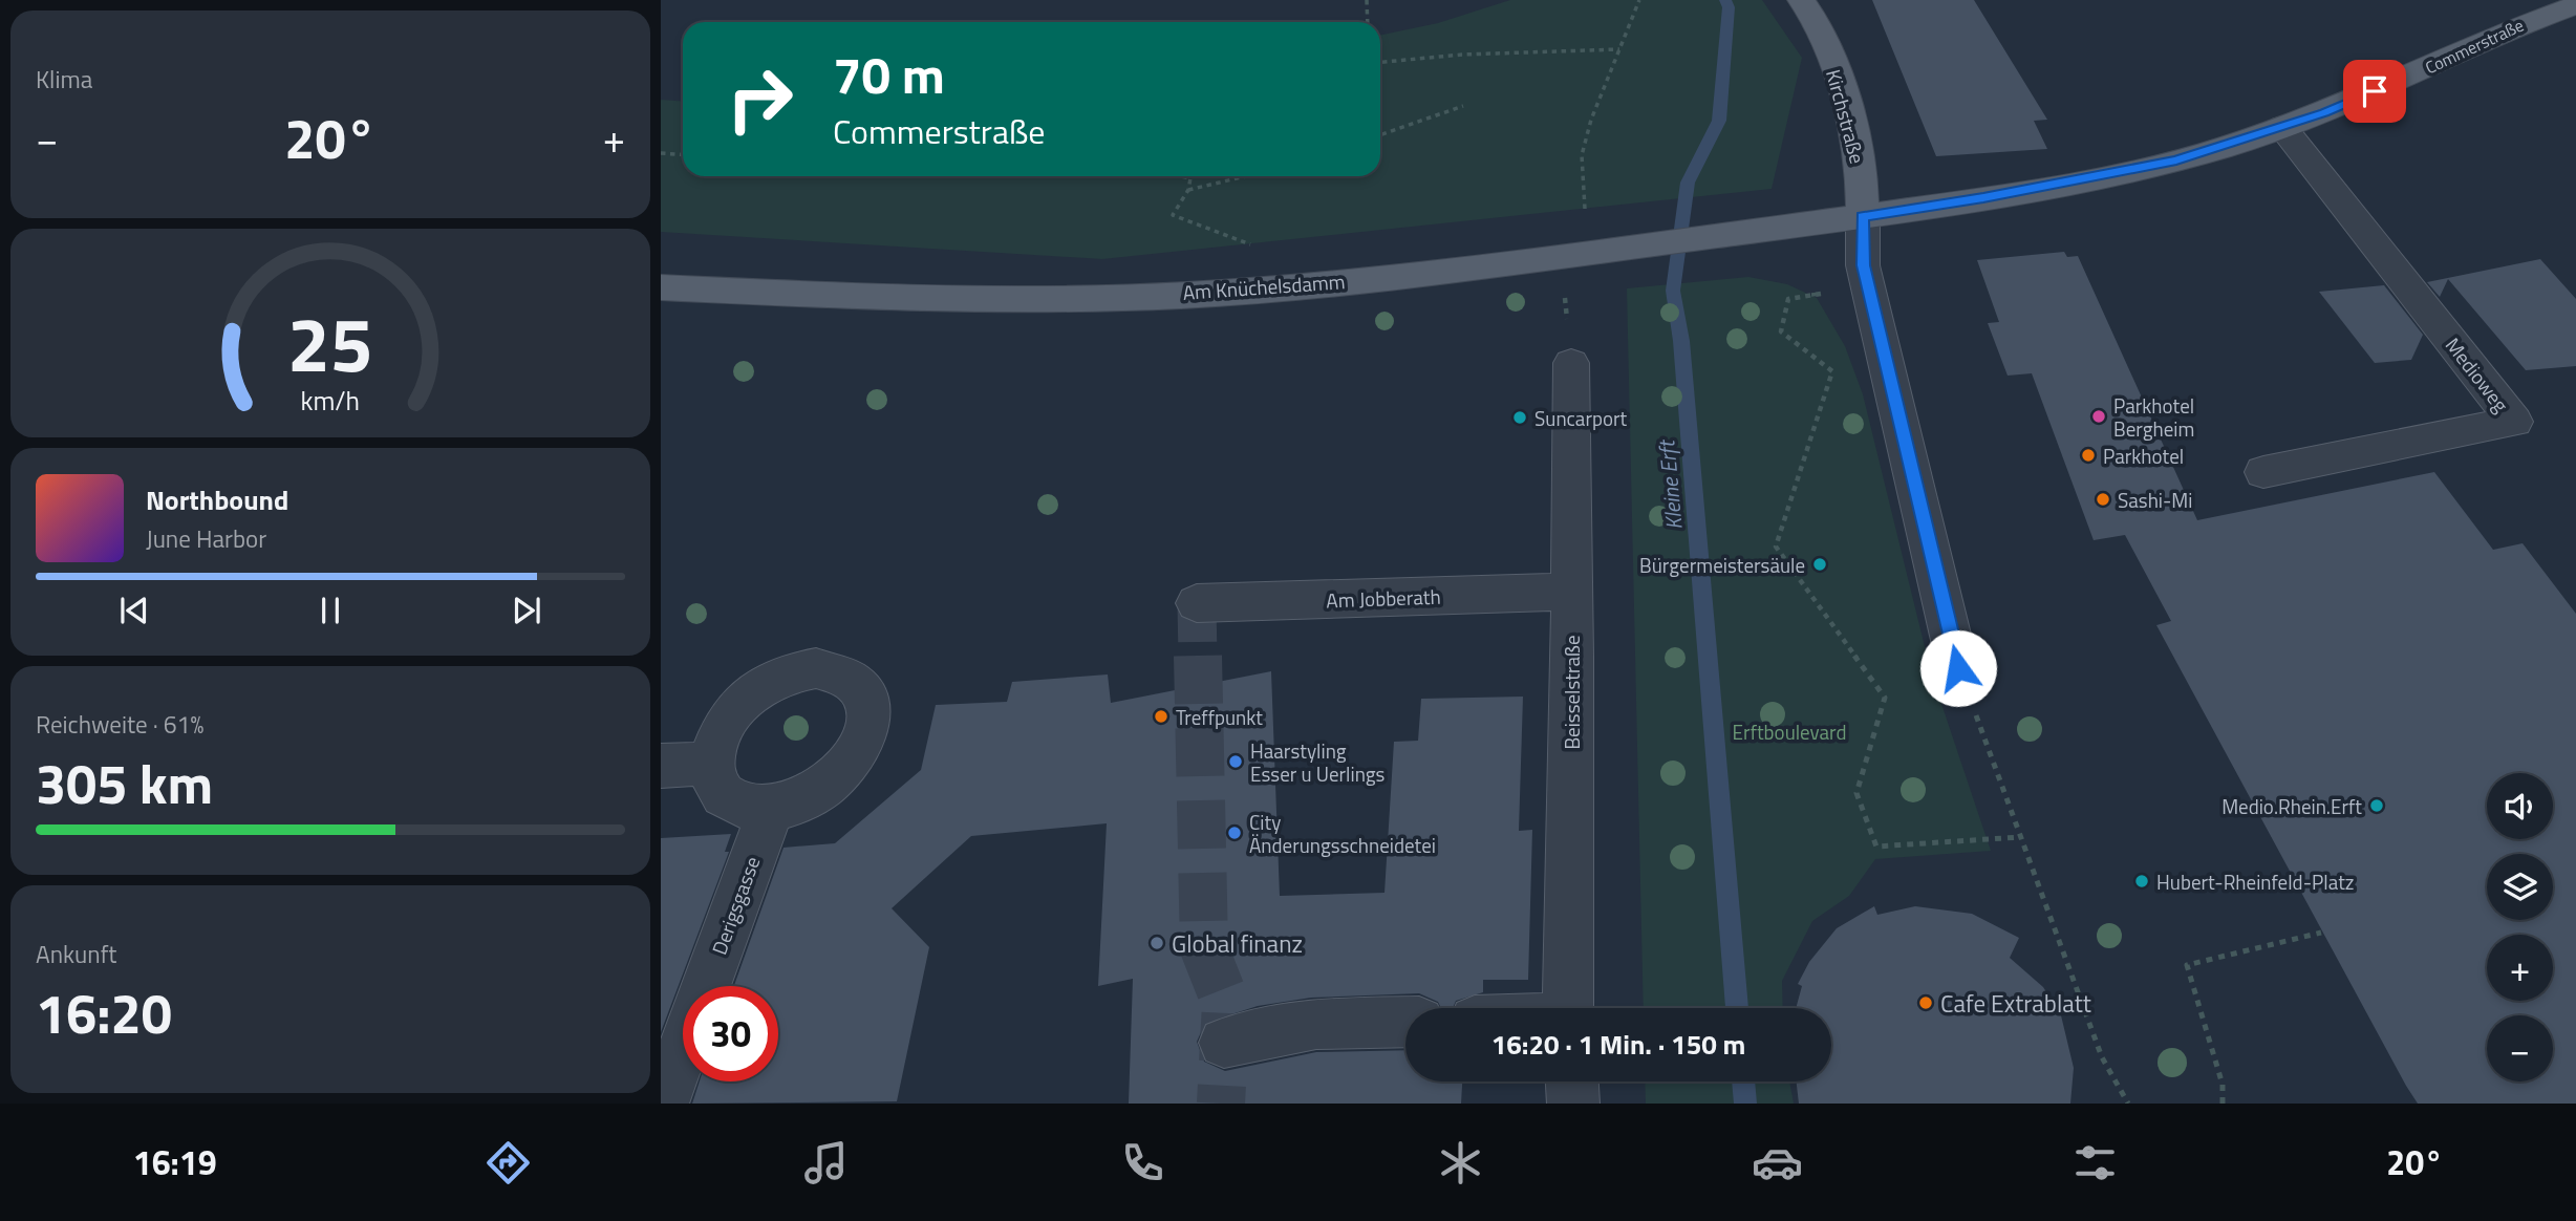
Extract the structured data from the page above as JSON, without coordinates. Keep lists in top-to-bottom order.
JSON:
{
  "streets": {
    "main road": ["Commerstraße", "Kirchstraße", "Am Knüchelsdamm"],
    "street": [
      "Medioweg",
      "Am Jobberath",
      "Beisselstraße",
      "Derigsgasse"
    ]
  },
  "crossings": [
    ["Commerstraße", "Kirchstraße"],
    ["Commerstraße", "Am Knüchelsdamm"],
    ["Commerstraße", "Medioweg"],
    ["Kirchstraße", "Am Knüchelsdamm"],
    ["Am Jobberath", "Beisselstraße"]
  ],
  "water": ["Kleine Erft"],
  "parks": ["Erftboulevard"],
  "places": [
    "Parkhotel Bergheim",
    "Suncarport",
    "Parkhotel",
    "Sashi-Mi",
    "Bürgermeistersäule",
    "Treffpunkt",
    "Haarstyling Esser u Uerlings",
    "Medio.Rhein.Erft",
    "City Änderungsschneidetei",
    "Hubert-Rheinfeld-Platz",
    "Global finanz",
    "Cafe Extrablatt"
  ],
  "page": {
    "tile": [
      "Klima",
      ["Reichweite · 61%", "305 km"],
      ["Ankunft", "16:20"]
    ],
    "turn": ["70 m", "Commerstraße"],
    "heat": ["−", "20°", "+"],
    "song": ["Northbound", "June Harbor"],
    "map_buttons": ["+", "−"],
    "limit": "30",
    "trip": "16:20 · 1 Min. · 150 m",
    "tabs": ["16:19", "20°"],
    "gauge": ["25", "km/h"]
  }
}
